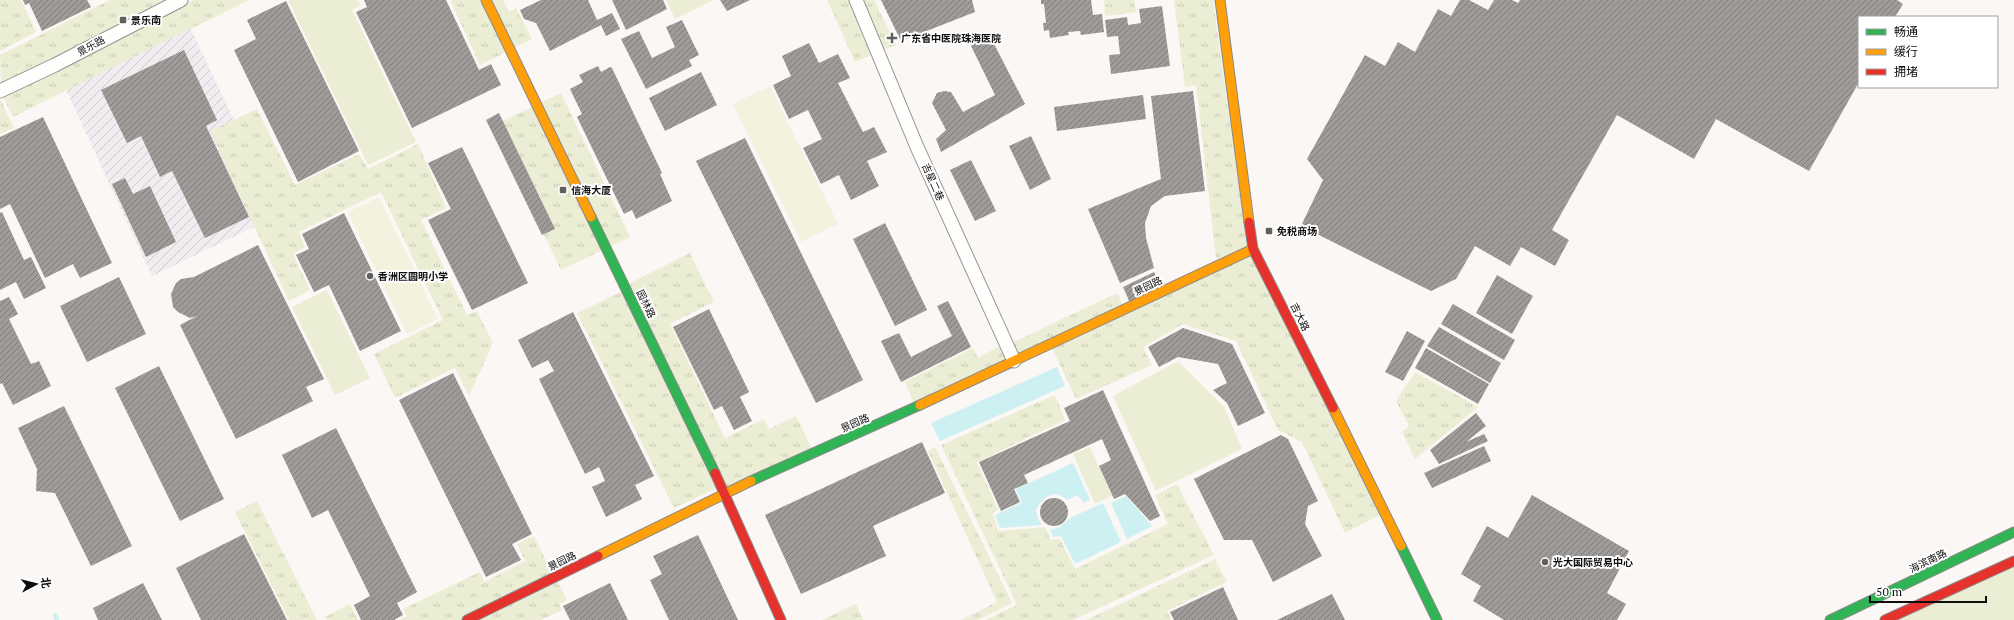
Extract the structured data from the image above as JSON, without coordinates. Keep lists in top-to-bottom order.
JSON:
{
  "streets": {
    "street": [
      "景乐路",
      "吉星二巷",
      "景园路",
      "园林路",
      "吉大路",
      "海滨南路"
    ]
  },
  "crossings": [
    ["吉星二巷", "景园路"],
    ["景园路", "园林路"],
    ["景园路", "吉大路"]
  ],
  "places": {
    "transit": ["景乐南", "信海大厦", "免税商场"],
    "health": ["广东省中医院珠海医院"],
    "other": ["香洲区圆明小学", "光大国际贸易中心"]
  },
  "legend": ["畅通", "缓行", "拥堵"],
  "scale_bar": "50 m",
  "north": "right"
}
